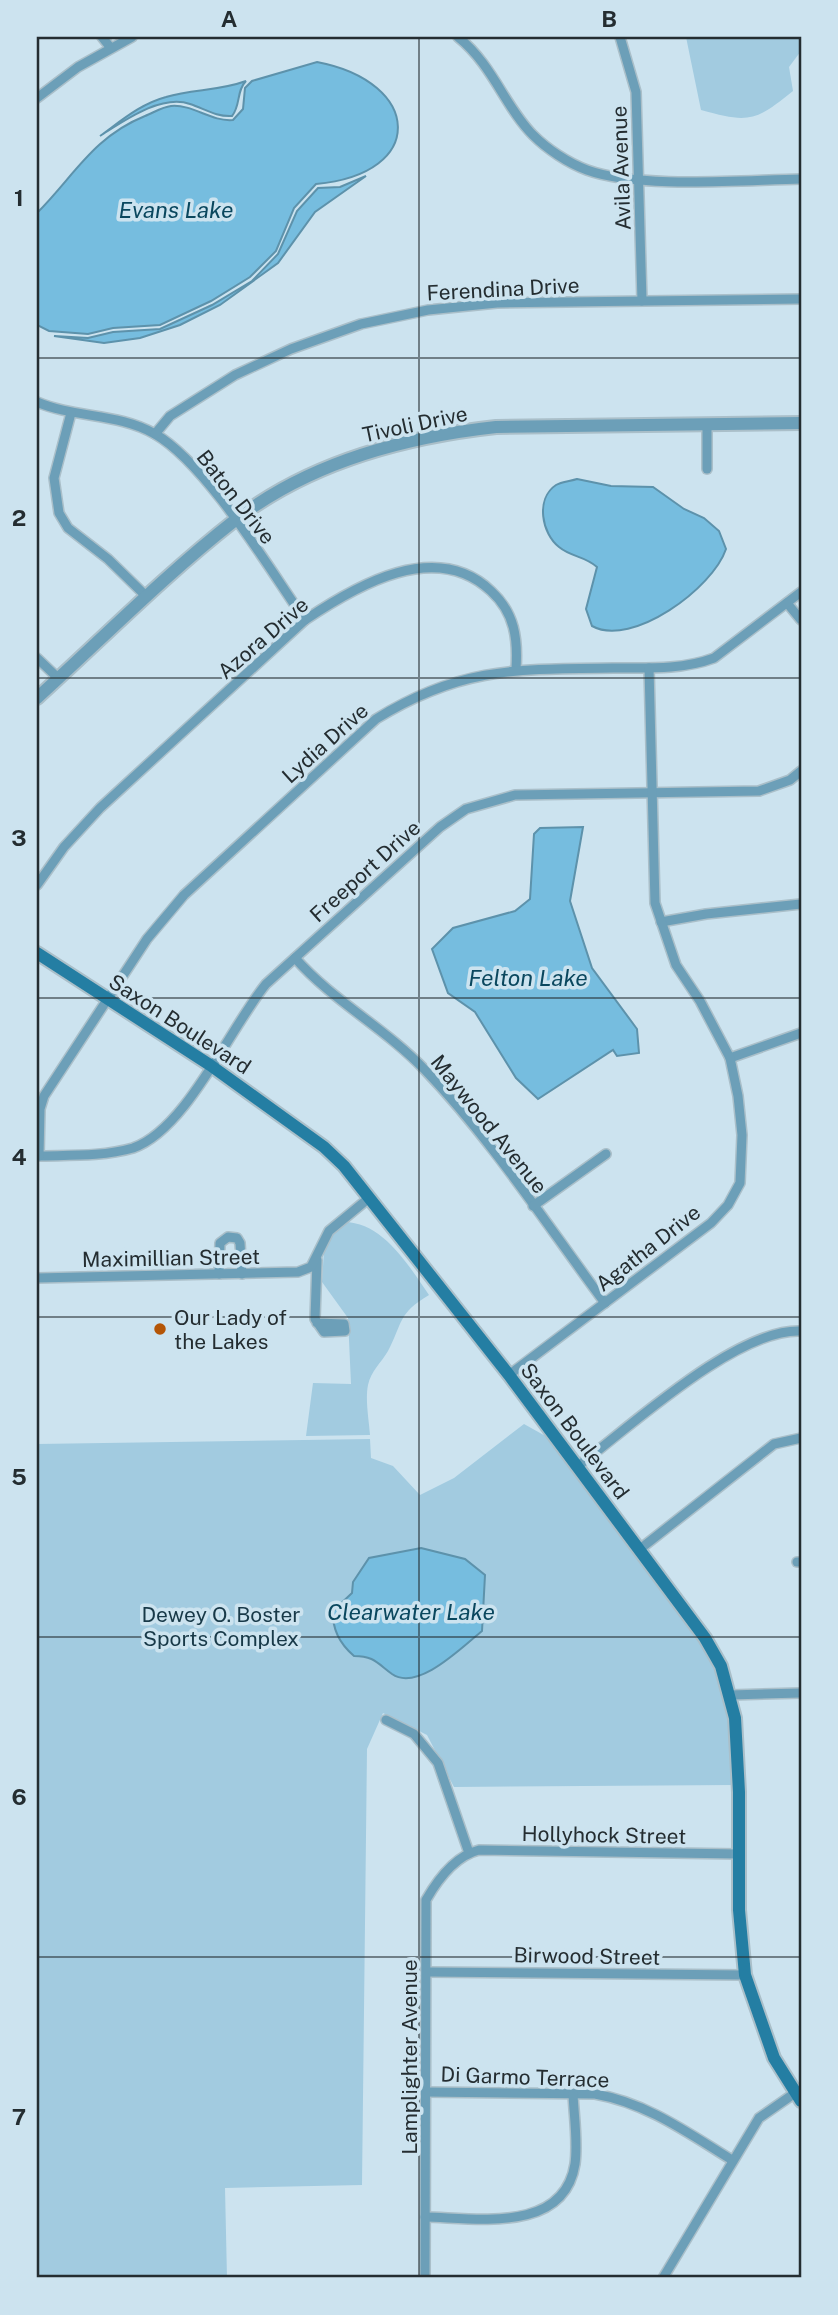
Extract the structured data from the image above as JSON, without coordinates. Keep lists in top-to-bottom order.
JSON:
{
  "streets": {
    "main road": ["Saxon Boulevard"],
    "street": [
      "Avila Avenue",
      "Ferendina Drive",
      "Tivoli Drive",
      "Baton Drive",
      "Azora Drive",
      "Lydia Drive",
      "Freeport Drive",
      "Maywood Avenue",
      "Agatha Drive",
      "Maximillian Street",
      "Hollyhock Street",
      "Birwood Street",
      "Lamplighter Avenue",
      "Di Garmo Terrace"
    ]
  },
  "crossings": [
    ["Avila Avenue", "Ferendina Drive"],
    ["Ferendina Drive", "Baton Drive"],
    ["Tivoli Drive", "Baton Drive"],
    ["Baton Drive", "Azora Drive"],
    ["Azora Drive", "Lydia Drive"],
    ["Lydia Drive", "Freeport Drive"],
    ["Lydia Drive", "Saxon Boulevard"],
    ["Lydia Drive", "Agatha Drive"],
    ["Freeport Drive", "Saxon Boulevard"],
    ["Freeport Drive", "Maywood Avenue"],
    ["Freeport Drive", "Agatha Drive"],
    ["Saxon Boulevard", "Agatha Drive"],
    ["Saxon Boulevard", "Hollyhock Street"],
    ["Saxon Boulevard", "Birwood Street"],
    ["Maywood Avenue", "Agatha Drive"],
    ["Hollyhock Street", "Lamplighter Avenue"],
    ["Birwood Street", "Lamplighter Avenue"],
    ["Lamplighter Avenue", "Di Garmo Terrace"]
  ],
  "water": ["Evans Lake", "Felton Lake", "Clearwater Lake"],
  "parks": ["Dewey O. Boster Sports Complex"],
  "places": ["Our Lady of the Lakes"],
  "grid": {
    "columns": ["A", "B"],
    "rows": [
      "1",
      "2",
      "3",
      "4",
      "5",
      "6",
      "7"
    ]
  }
}
